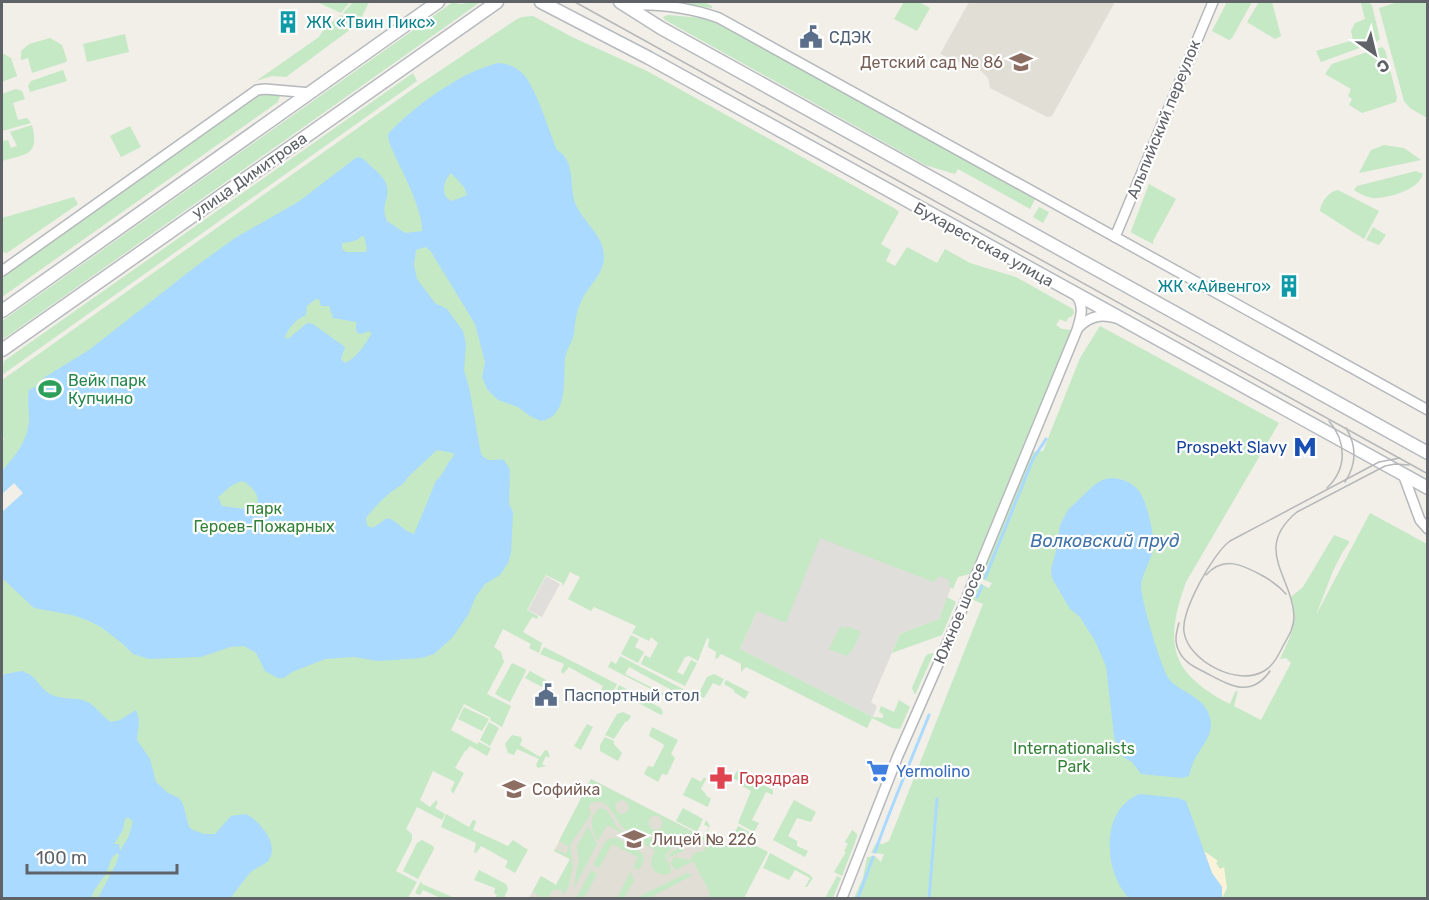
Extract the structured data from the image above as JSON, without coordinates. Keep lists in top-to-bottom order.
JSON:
{
  "streets": {
    "main road": ["улица Димитрова", "Бухарестская улица"],
    "street": ["Альпийский переулок", "Южное шоссе"]
  },
  "crossings": [
    ["Альпийский переулок", "Бухарестская улица"],
    ["Бухарестская улица", "Южное шоссе"]
  ],
  "water": ["Волковский пруд"],
  "parks": ["парк Героев-Пожарных", "Internationalists Park"],
  "places": {
    "building": ["ЖК «Твин Пикс»", "ЖК «Айвенго»"],
    "public building": ["СДЭК", "Паспортный стол"],
    "school or university": ["Детский сад № 86", "Софийка", "Лицей № 226"],
    "sports": ["Вейк парк Купчино"],
    "metro station": ["Prospekt Slavy"],
    "supermarket": ["Yermolino"],
    "pharmacy": ["Горздрав"]
  },
  "scale_bar": "100 m",
  "north": "bottom right"
}
